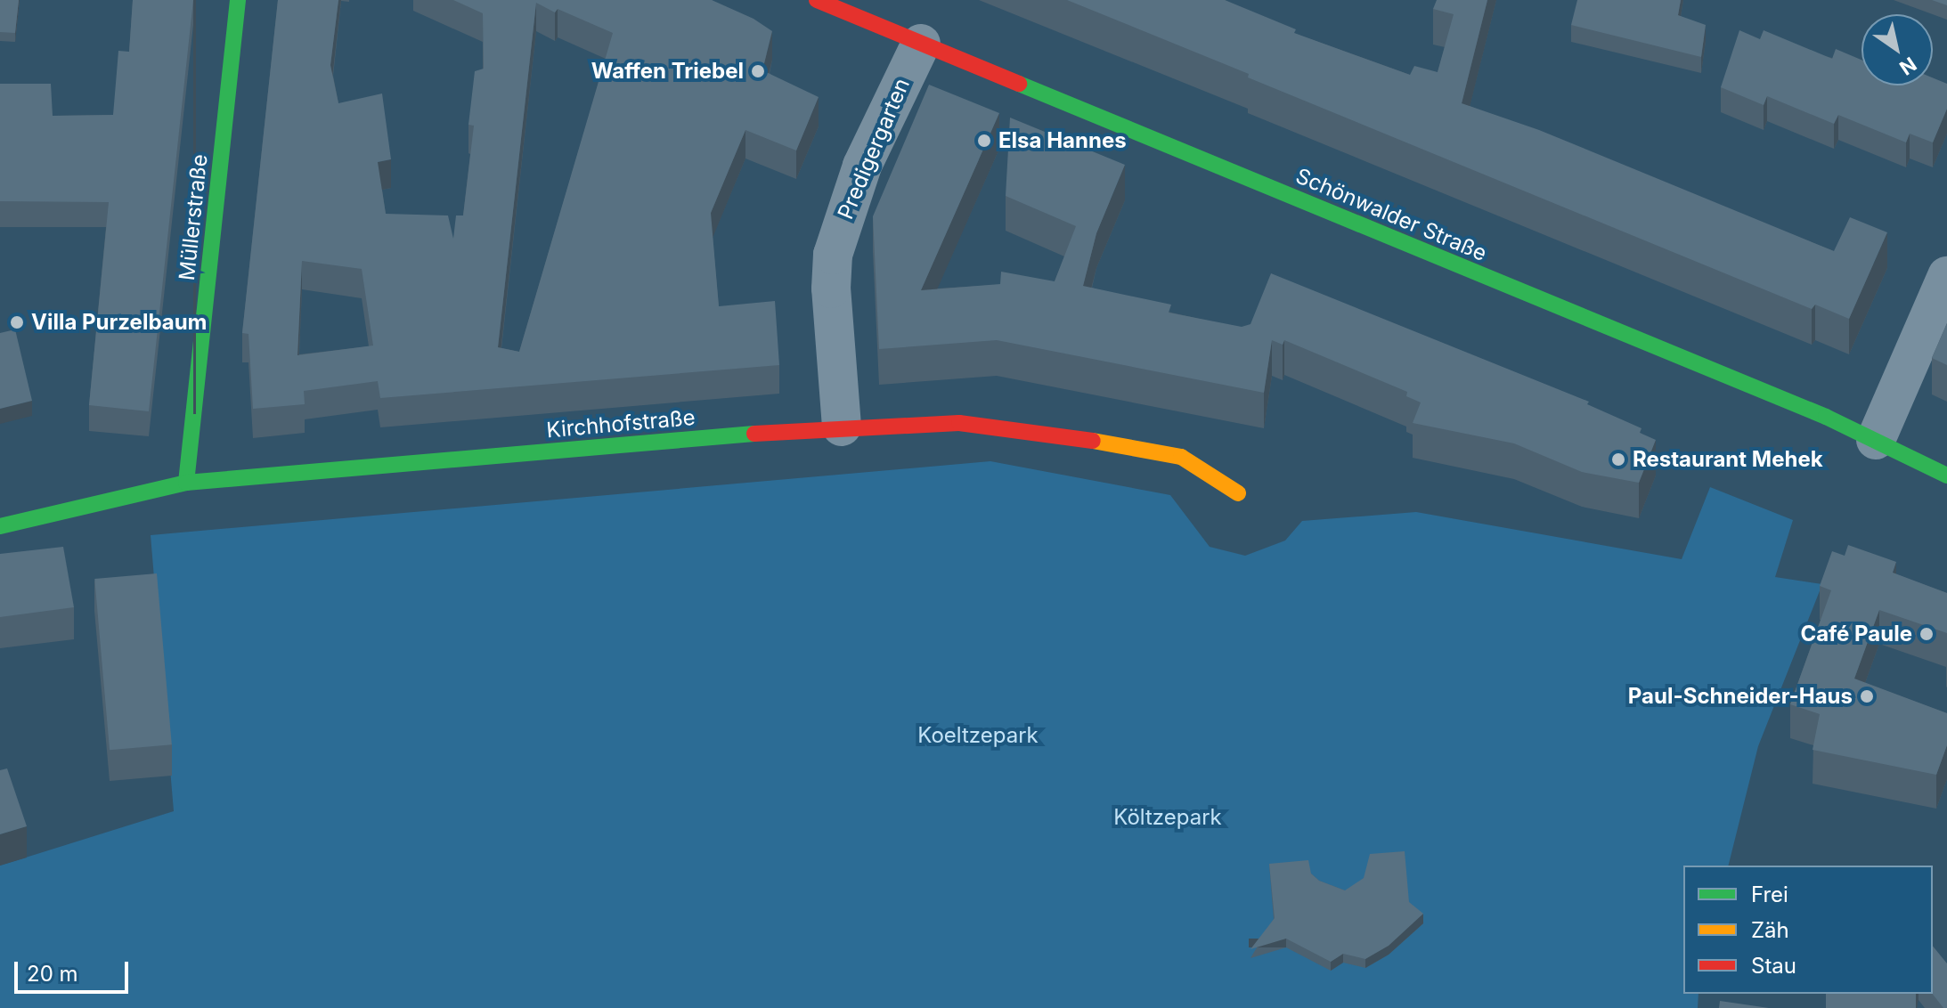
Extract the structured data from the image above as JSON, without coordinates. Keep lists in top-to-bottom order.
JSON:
{
  "streets": {
    "street": [
      "Predigergarten",
      "Schönwalder Straße",
      "Müllerstraße",
      "Kirchhofstraße"
    ]
  },
  "crossings": [
    ["Predigergarten", "Schönwalder Straße"],
    ["Predigergarten", "Kirchhofstraße"],
    ["Müllerstraße", "Kirchhofstraße"]
  ],
  "parks": ["Koeltzepark", "Költzepark"],
  "places": [
    "Waffen Triebel",
    "Elsa Hannes",
    "Villa Purzelbaum",
    "Restaurant Mehek",
    "Café Paule",
    "Paul-Schneider-Haus"
  ],
  "legend": ["Frei", "Zäh", "Stau"],
  "scale_bar": "20 m",
  "north": "bottom right"
}
